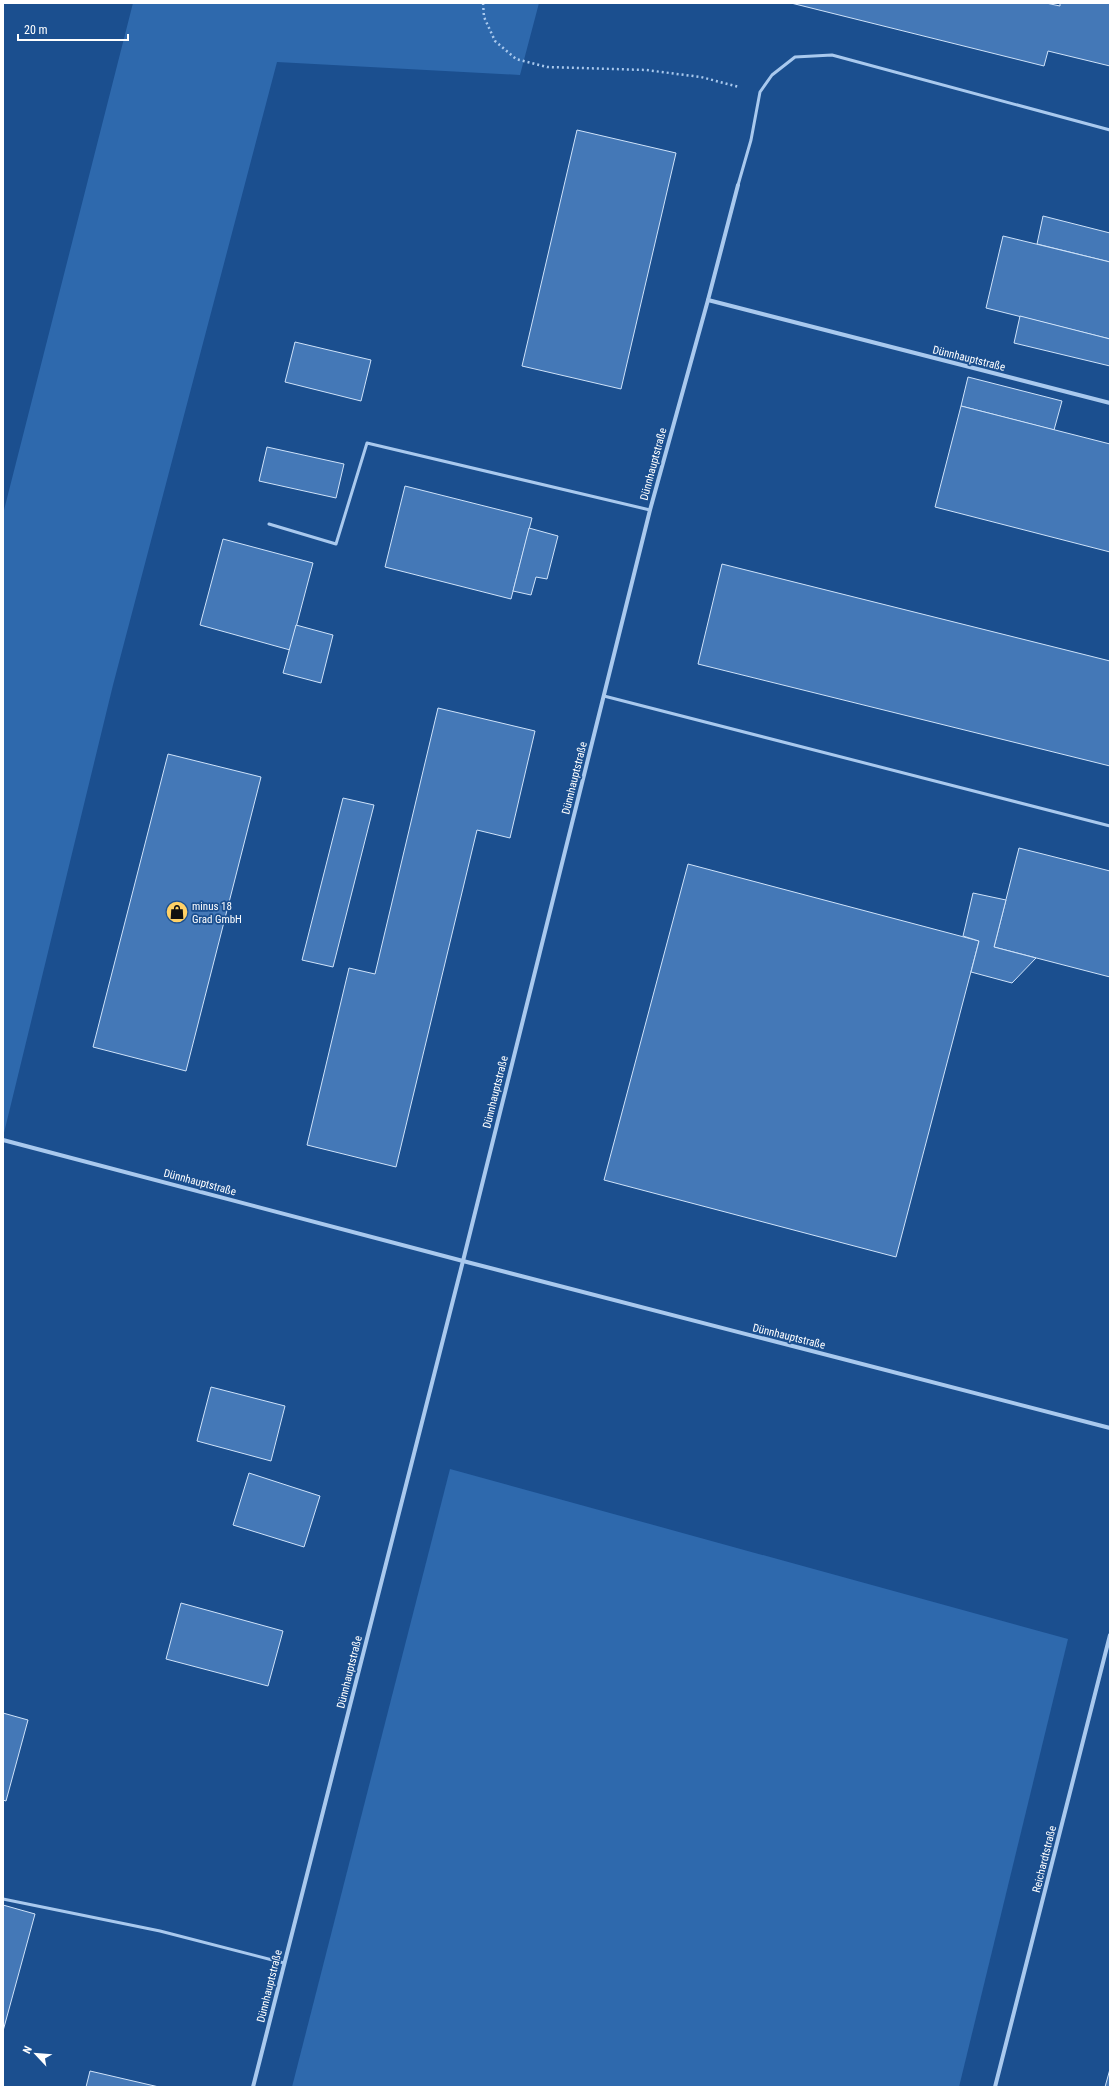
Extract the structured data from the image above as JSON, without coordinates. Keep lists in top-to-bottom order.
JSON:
{
  "streets": {
    "street": ["Dünnhauptstraße", "Reichardtstraße"]
  },
  "places": {
    "shop": ["minus 18 Grad GmbH"]
  },
  "scale_bar": "20 m",
  "north": "top left"
}
